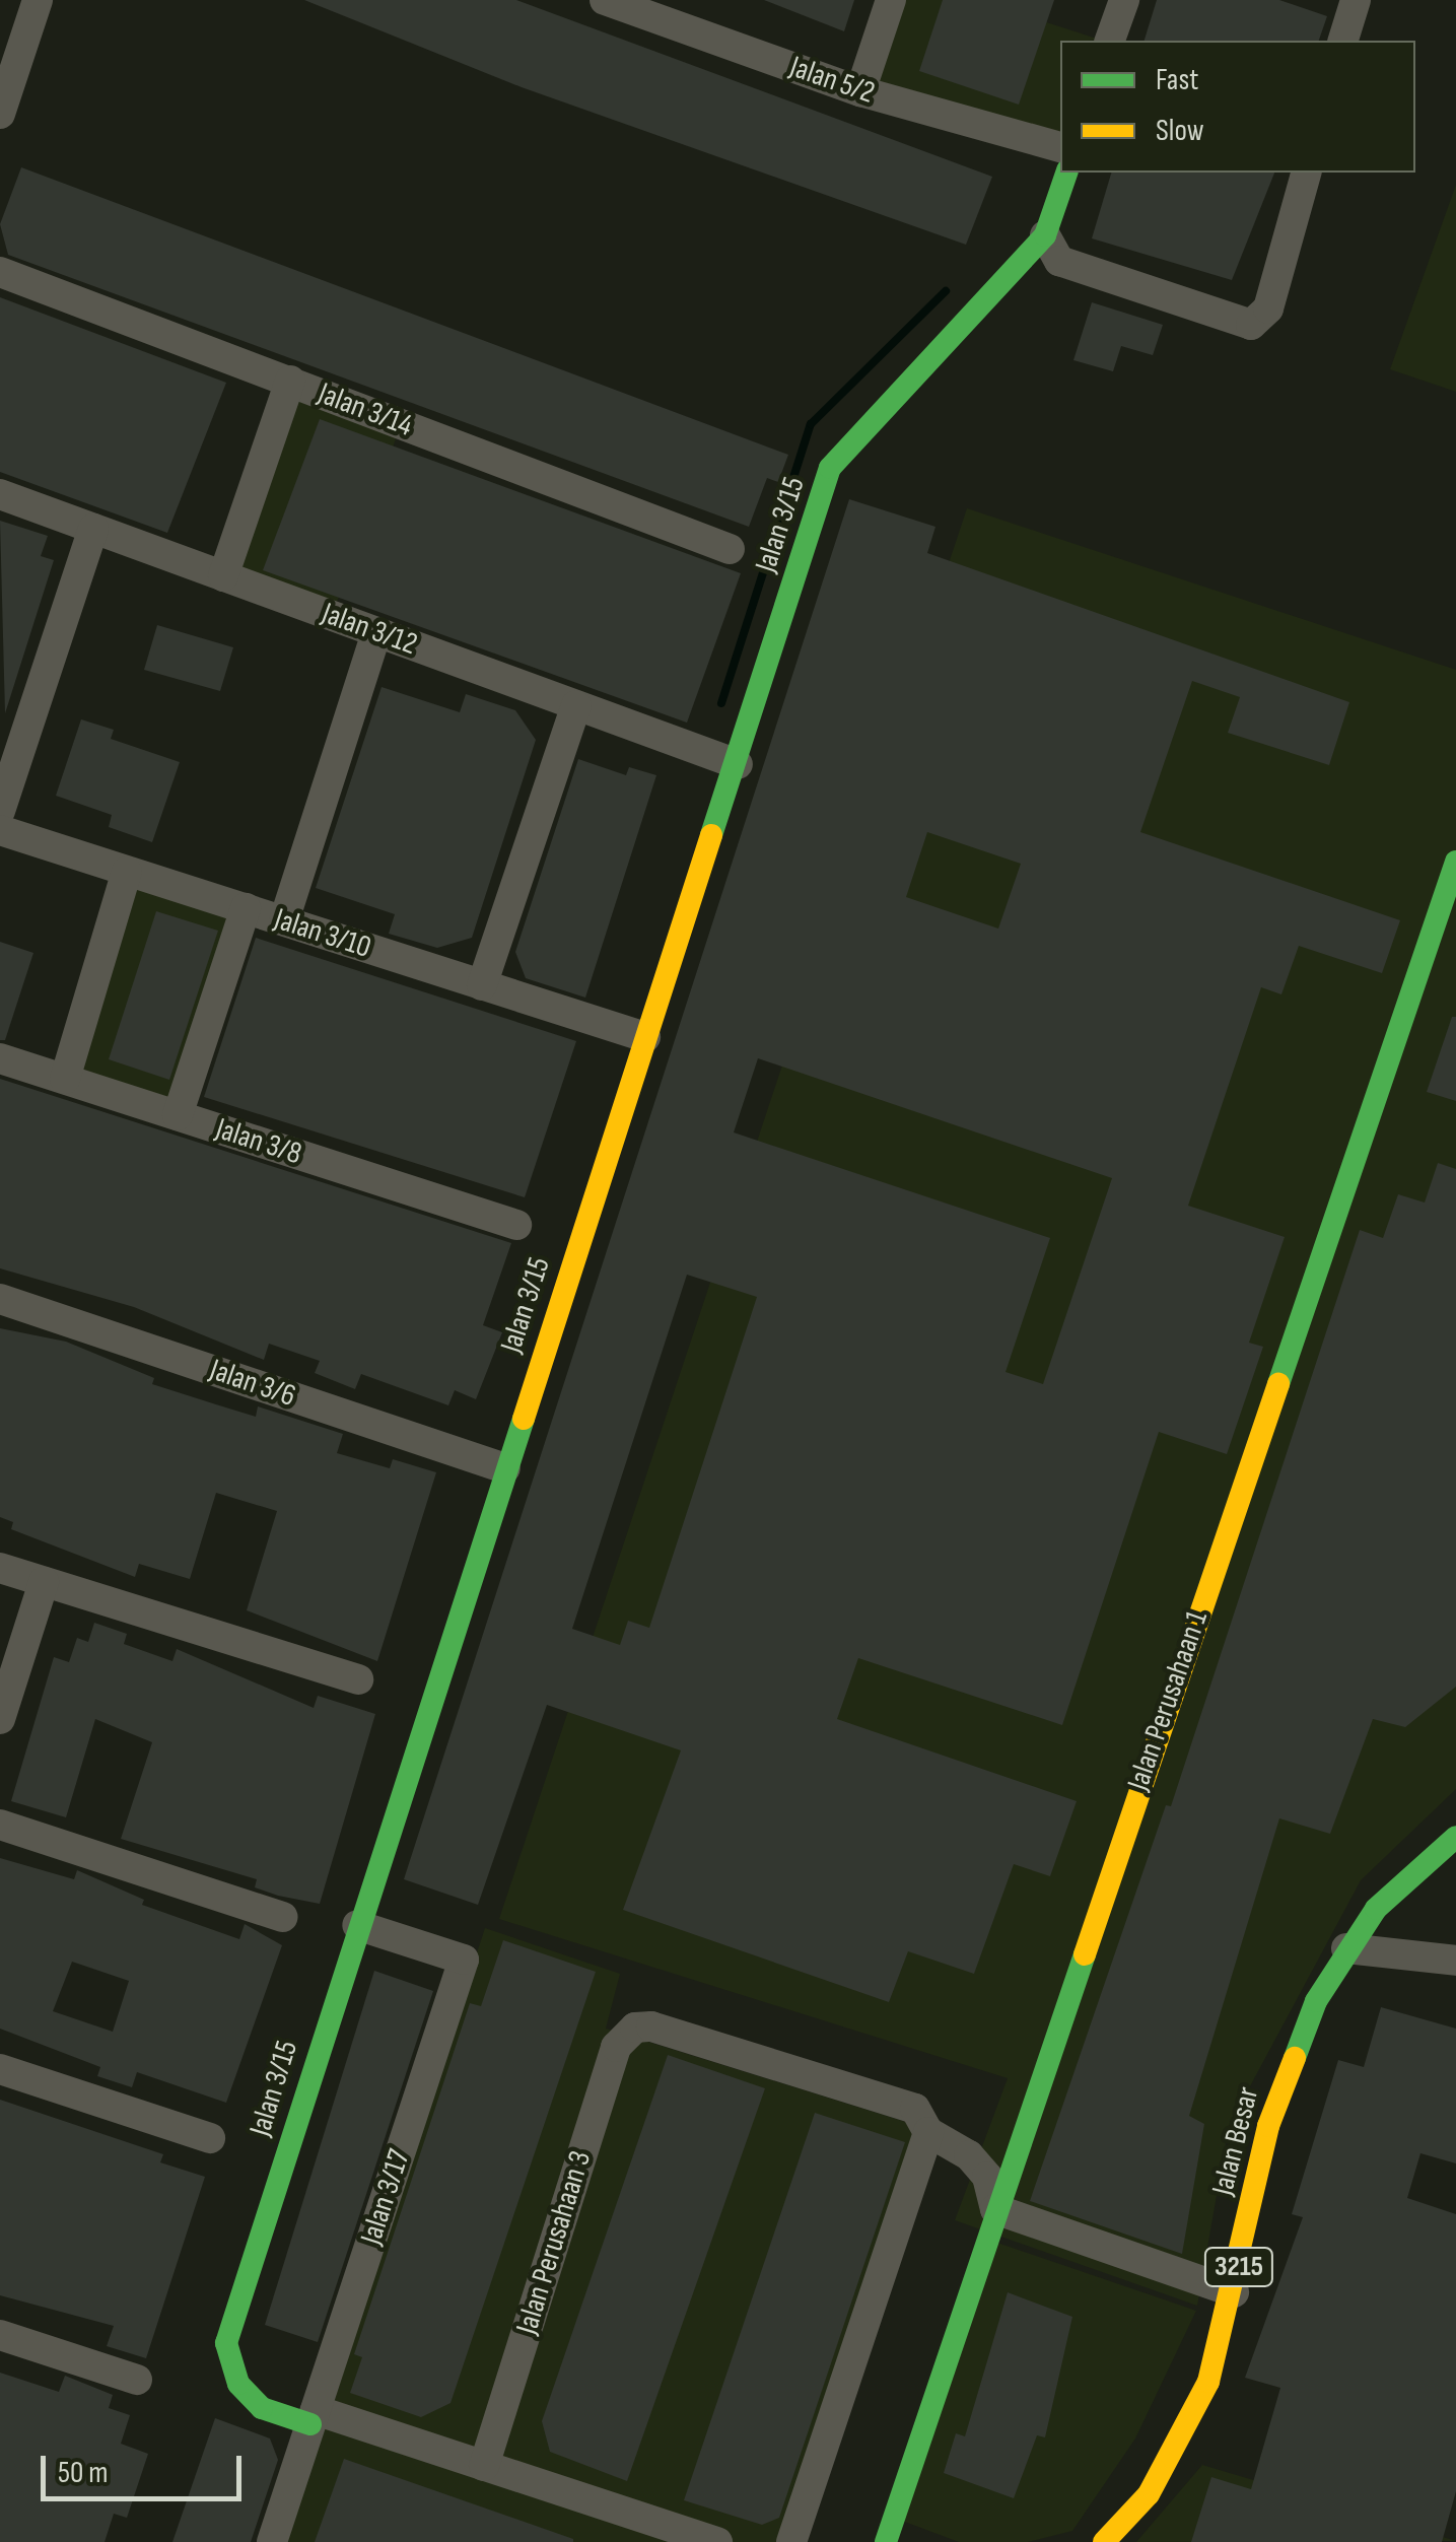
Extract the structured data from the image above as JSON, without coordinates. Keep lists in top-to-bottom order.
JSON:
{
  "streets": {
    "street": [
      "Jalan 5/2",
      "Jalan 3/14",
      "Jalan 3/15",
      "Jalan 3/12",
      "Jalan 3/10",
      "Jalan 3/8",
      "Jalan 3/6",
      "Jalan Perusahaan 1",
      "Jalan Besar",
      "Jalan 3/17",
      "Jalan Perusahaan 3",
      "3215"
    ]
  },
  "crossings": [
    ["Jalan 3/15", "Jalan 3/12"],
    ["Jalan 3/15", "Jalan 3/10"],
    ["Jalan 3/15", "Jalan 3/6"],
    ["Jalan 3/15", "Jalan 3/17"]
  ],
  "legend": ["Fast", "Slow"],
  "scale_bar": "50 m"
}
